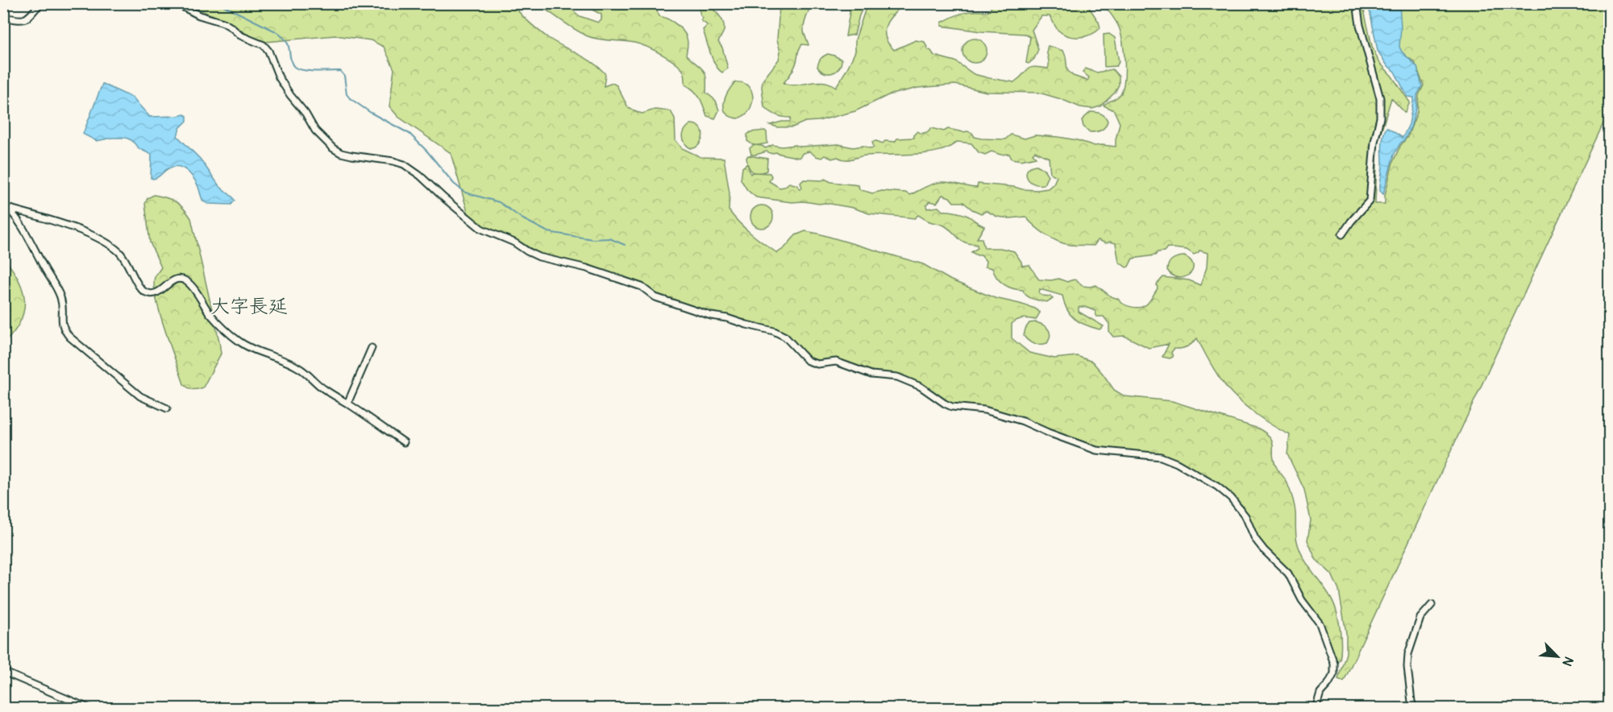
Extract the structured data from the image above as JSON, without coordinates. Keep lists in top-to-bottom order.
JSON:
{
  "districts": ["大字長延"],
  "north": "bottom right"
}
